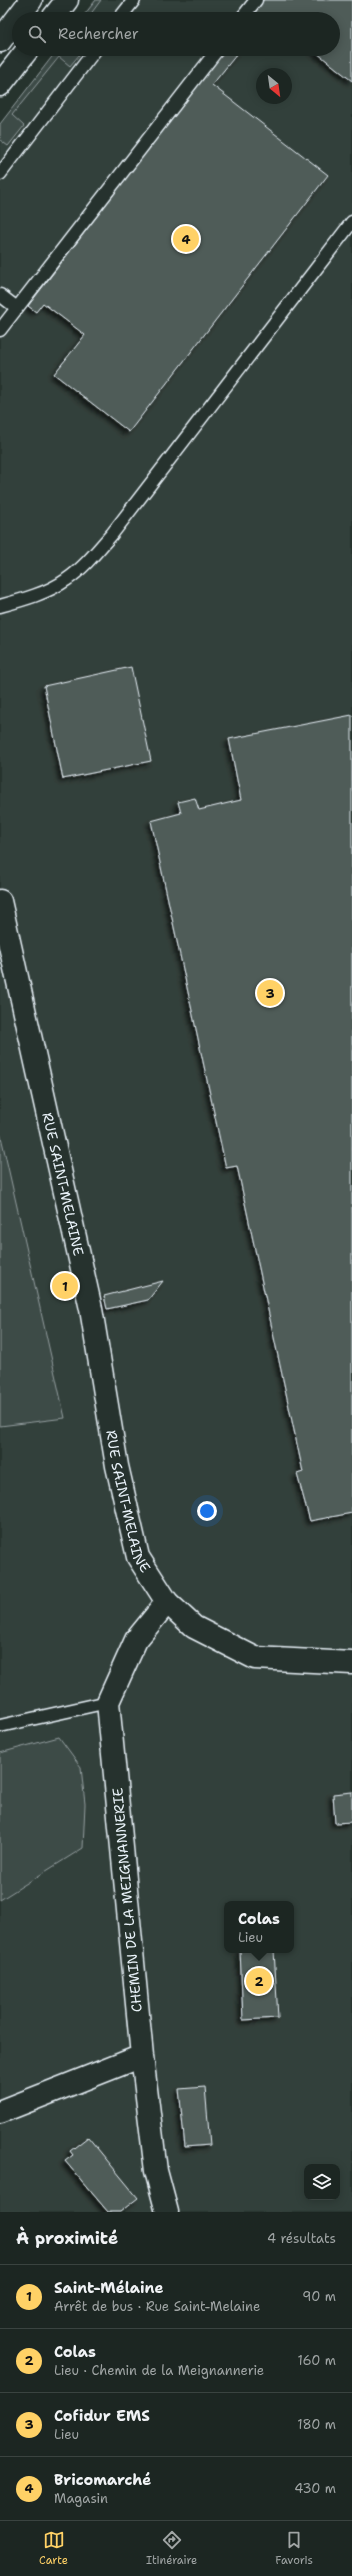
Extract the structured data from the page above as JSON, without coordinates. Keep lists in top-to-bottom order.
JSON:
{
  "streets": {
    "main road": ["RUE SAINT-MELAINE", "CHEMIN DE LA MEIGNANNERIE"]
  },
  "crossings": [
    ["RUE SAINT-MELAINE", "CHEMIN DE LA MEIGNANNERIE"]
  ],
  "north": "bottom right",
  "page": {
    "search": "Rechercher",
    "pins": [
      "4",
      "3",
      "1",
      "2"
    ],
    "popup": ["Colas", "Lieu"],
    "heading": ["À proximité", "4 résultats"],
    "list": [
      {
        "mark": "1",
        "name": "Saint-Mélaine",
        "note": "Arrêt de bus · Rue Saint-Melaine",
        "value": "90 m"
      },
      {
        "mark": "2",
        "name": "Colas",
        "note": "Lieu · Chemin de la Meignannerie",
        "value": "160 m"
      },
      {
        "mark": "3",
        "name": "Cofidur EMS",
        "note": "Lieu",
        "value": "180 m"
      },
      {
        "mark": "4",
        "name": "Bricomarché",
        "note": "Magasin",
        "value": "430 m"
      }
    ],
    "nav": ["Carte", "Itinéraire", "Favoris"]
  }
}
